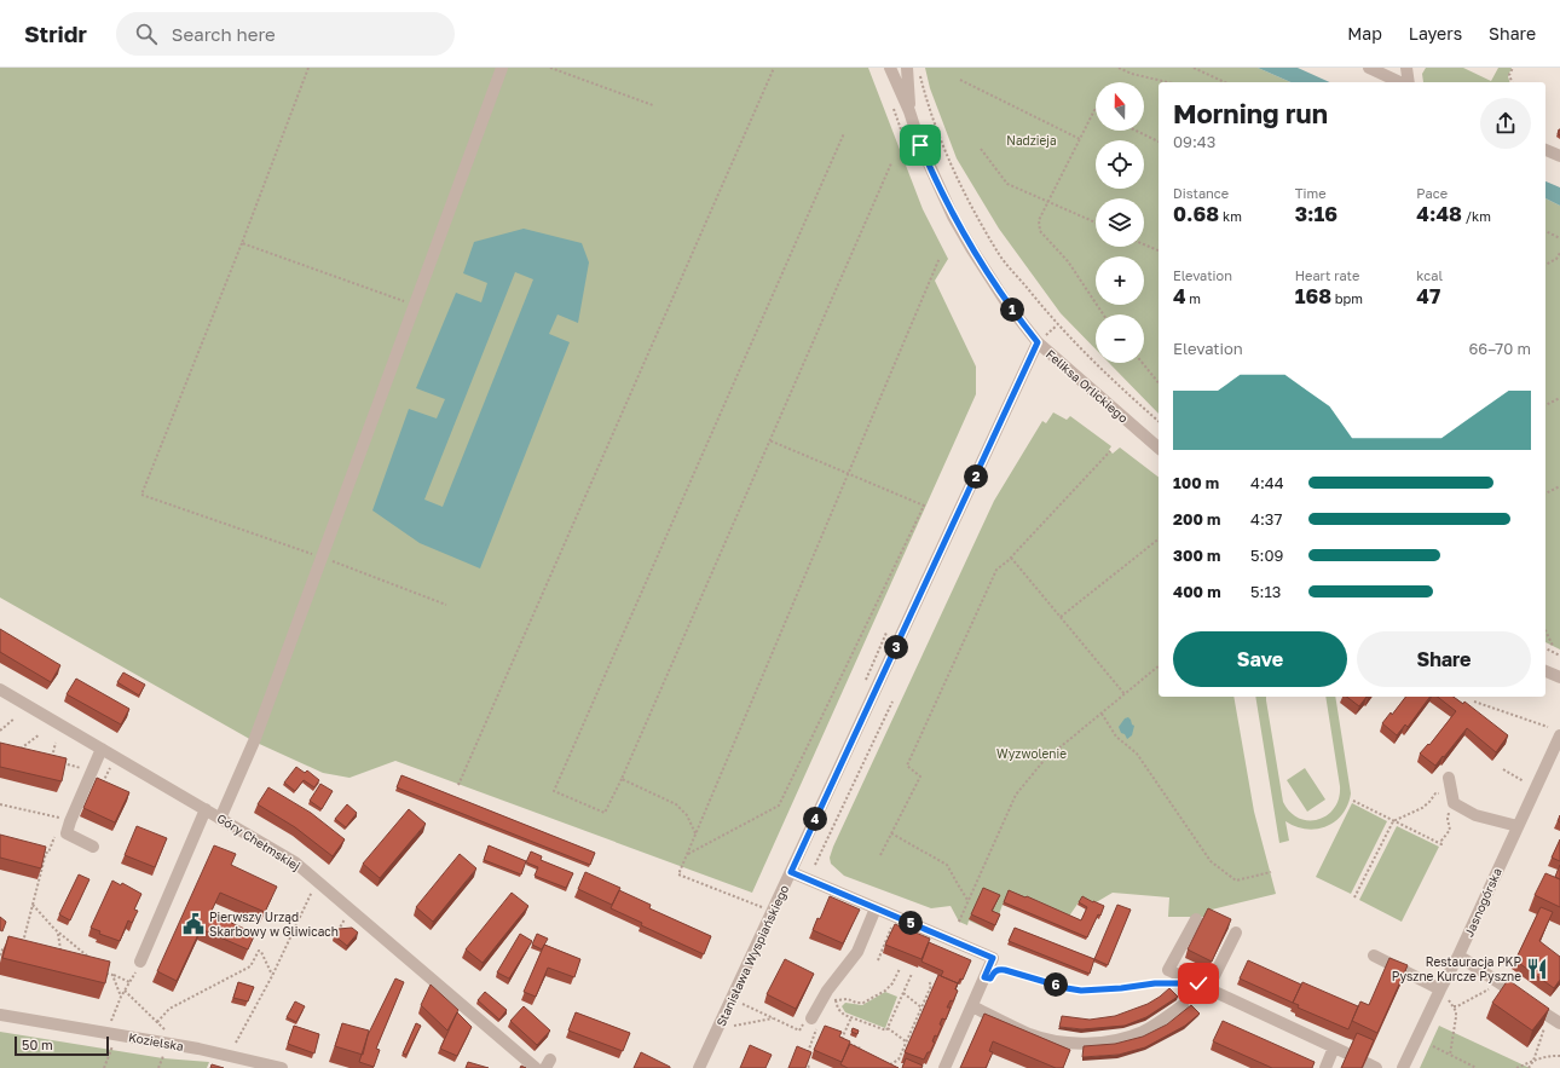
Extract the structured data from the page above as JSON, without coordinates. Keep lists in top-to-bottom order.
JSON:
{
  "streets": {
    "street": [
      "Feliksa Orlickiego",
      "Góry Chełmskiej",
      "Jasnogórska",
      "Stanisława Wyspiańskiego",
      "Kozielska"
    ]
  },
  "crossings": [
    ["Feliksa Orlickiego", "Stanisława Wyspiańskiego"]
  ],
  "parks": ["Nadzieja", "Wyzwolenie"],
  "places": {
    "public building": ["Pierwszy Urząd Skarbowy w Gliwicach"],
    "restaurant": ["Restauracja PKP Pyszne Kurcze Pyszne"]
  },
  "scale_bar": "50 m",
  "north": "top",
  "page": {
    "header": "Stridr",
    "search": "Search here",
    "nav": ["Map", "Layers", "Share"],
    "map_buttons": ["+", "−"],
    "heading": ["Morning run", "09:43"],
    "stats": [
      ["Distance", "0.68 km"],
      ["Time", "3:16"],
      ["Pace", "4:48 /km"],
      ["Elevation", "4 m"],
      ["Heart rate", "168 bpm"],
      ["kcal", "47"]
    ],
    "pins": [
      "1",
      "2",
      "3",
      "4",
      "5",
      "6"
    ],
    "chart": ["Elevation", "66–70 m"],
    "list": [
      {
        "name": "100 m",
        "note": "4:44"
      },
      {
        "name": "200 m",
        "note": "4:37"
      },
      {
        "name": "300 m",
        "note": "5:09"
      },
      {
        "name": "400 m",
        "note": "5:13"
      }
    ],
    "buttons": ["Save", "Share"],
    "scale": "50 m"
  }
}
